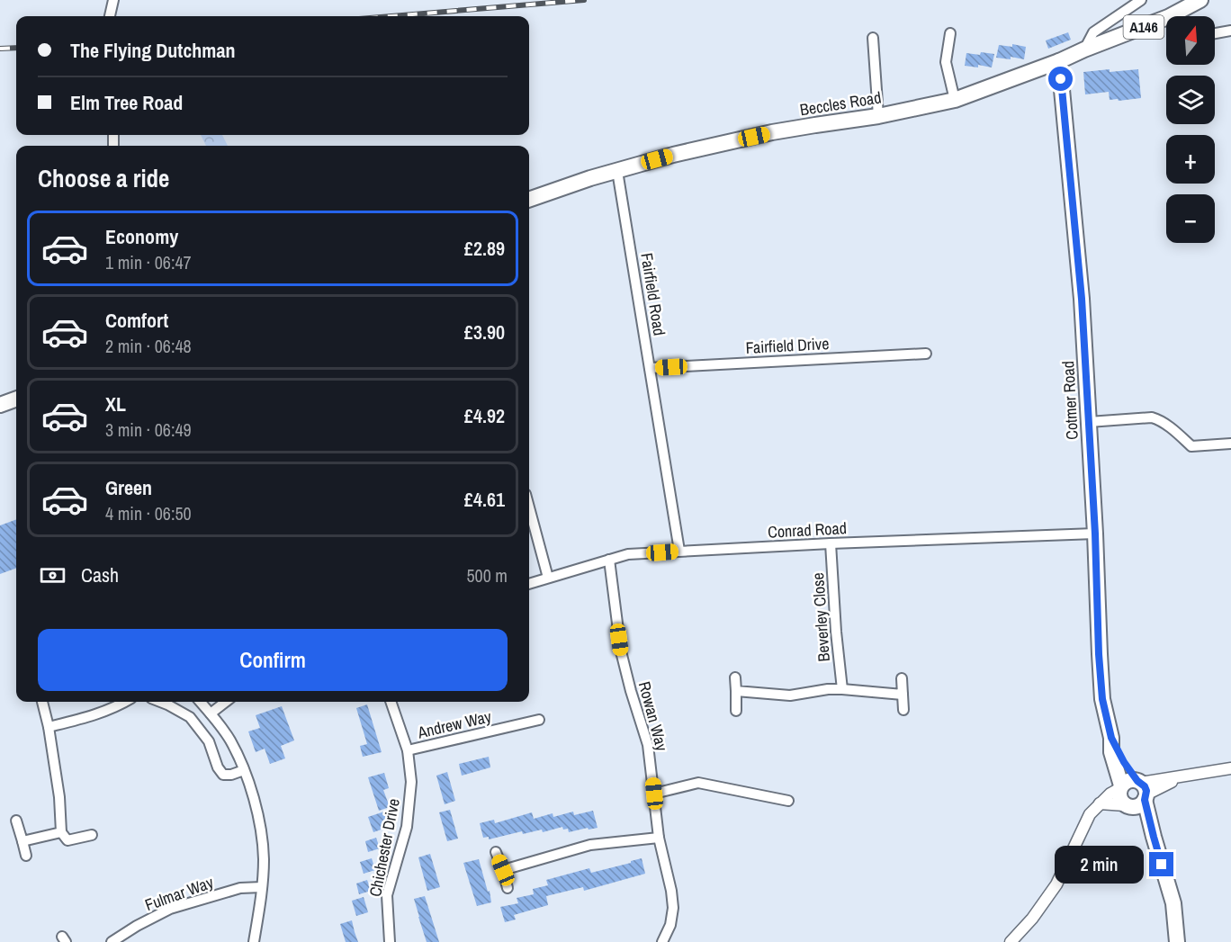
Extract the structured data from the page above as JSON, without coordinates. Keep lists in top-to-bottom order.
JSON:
{
  "streets": {
    "highway": ["A146", "Beccles Road", "Cotmer Road"],
    "street": [
      "Fairfield Road",
      "Fairfield Drive",
      "Conrad Road",
      "Beverley Close",
      "Rowan Way",
      "Andrew Way",
      "Chichester Drive",
      "Fulmar Way"
    ]
  },
  "crossings": [
    ["A146", "Beccles Road"],
    ["Beccles Road", "Fairfield Road"],
    ["Beccles Road", "Cotmer Road"],
    ["Fairfield Road", "Fairfield Drive"],
    ["Fairfield Road", "Conrad Road"],
    ["Cotmer Road", "Conrad Road"],
    ["Conrad Road", "Beverley Close"],
    ["Conrad Road", "Rowan Way"],
    ["Andrew Way", "Chichester Drive"]
  ],
  "north": "top",
  "page": {
    "map_buttons": ["+", "−"],
    "banner": ["The Flying Dutchman", "Elm Tree Road"],
    "heading": "Choose a ride",
    "list": [
      {
        "name": "Economy",
        "note": "1 min · 06:47",
        "value": "£2.89"
      },
      {
        "name": "Comfort",
        "note": "2 min · 06:48",
        "value": "£3.90"
      },
      {
        "name": "XL",
        "note": "3 min · 06:49",
        "value": "£4.92"
      },
      {
        "name": "Green",
        "note": "4 min · 06:50",
        "value": "£4.61"
      }
    ],
    "pay": ["Cash", "500 m"],
    "buttons": "Confirm",
    "bubble": "2 min"
  }
}
